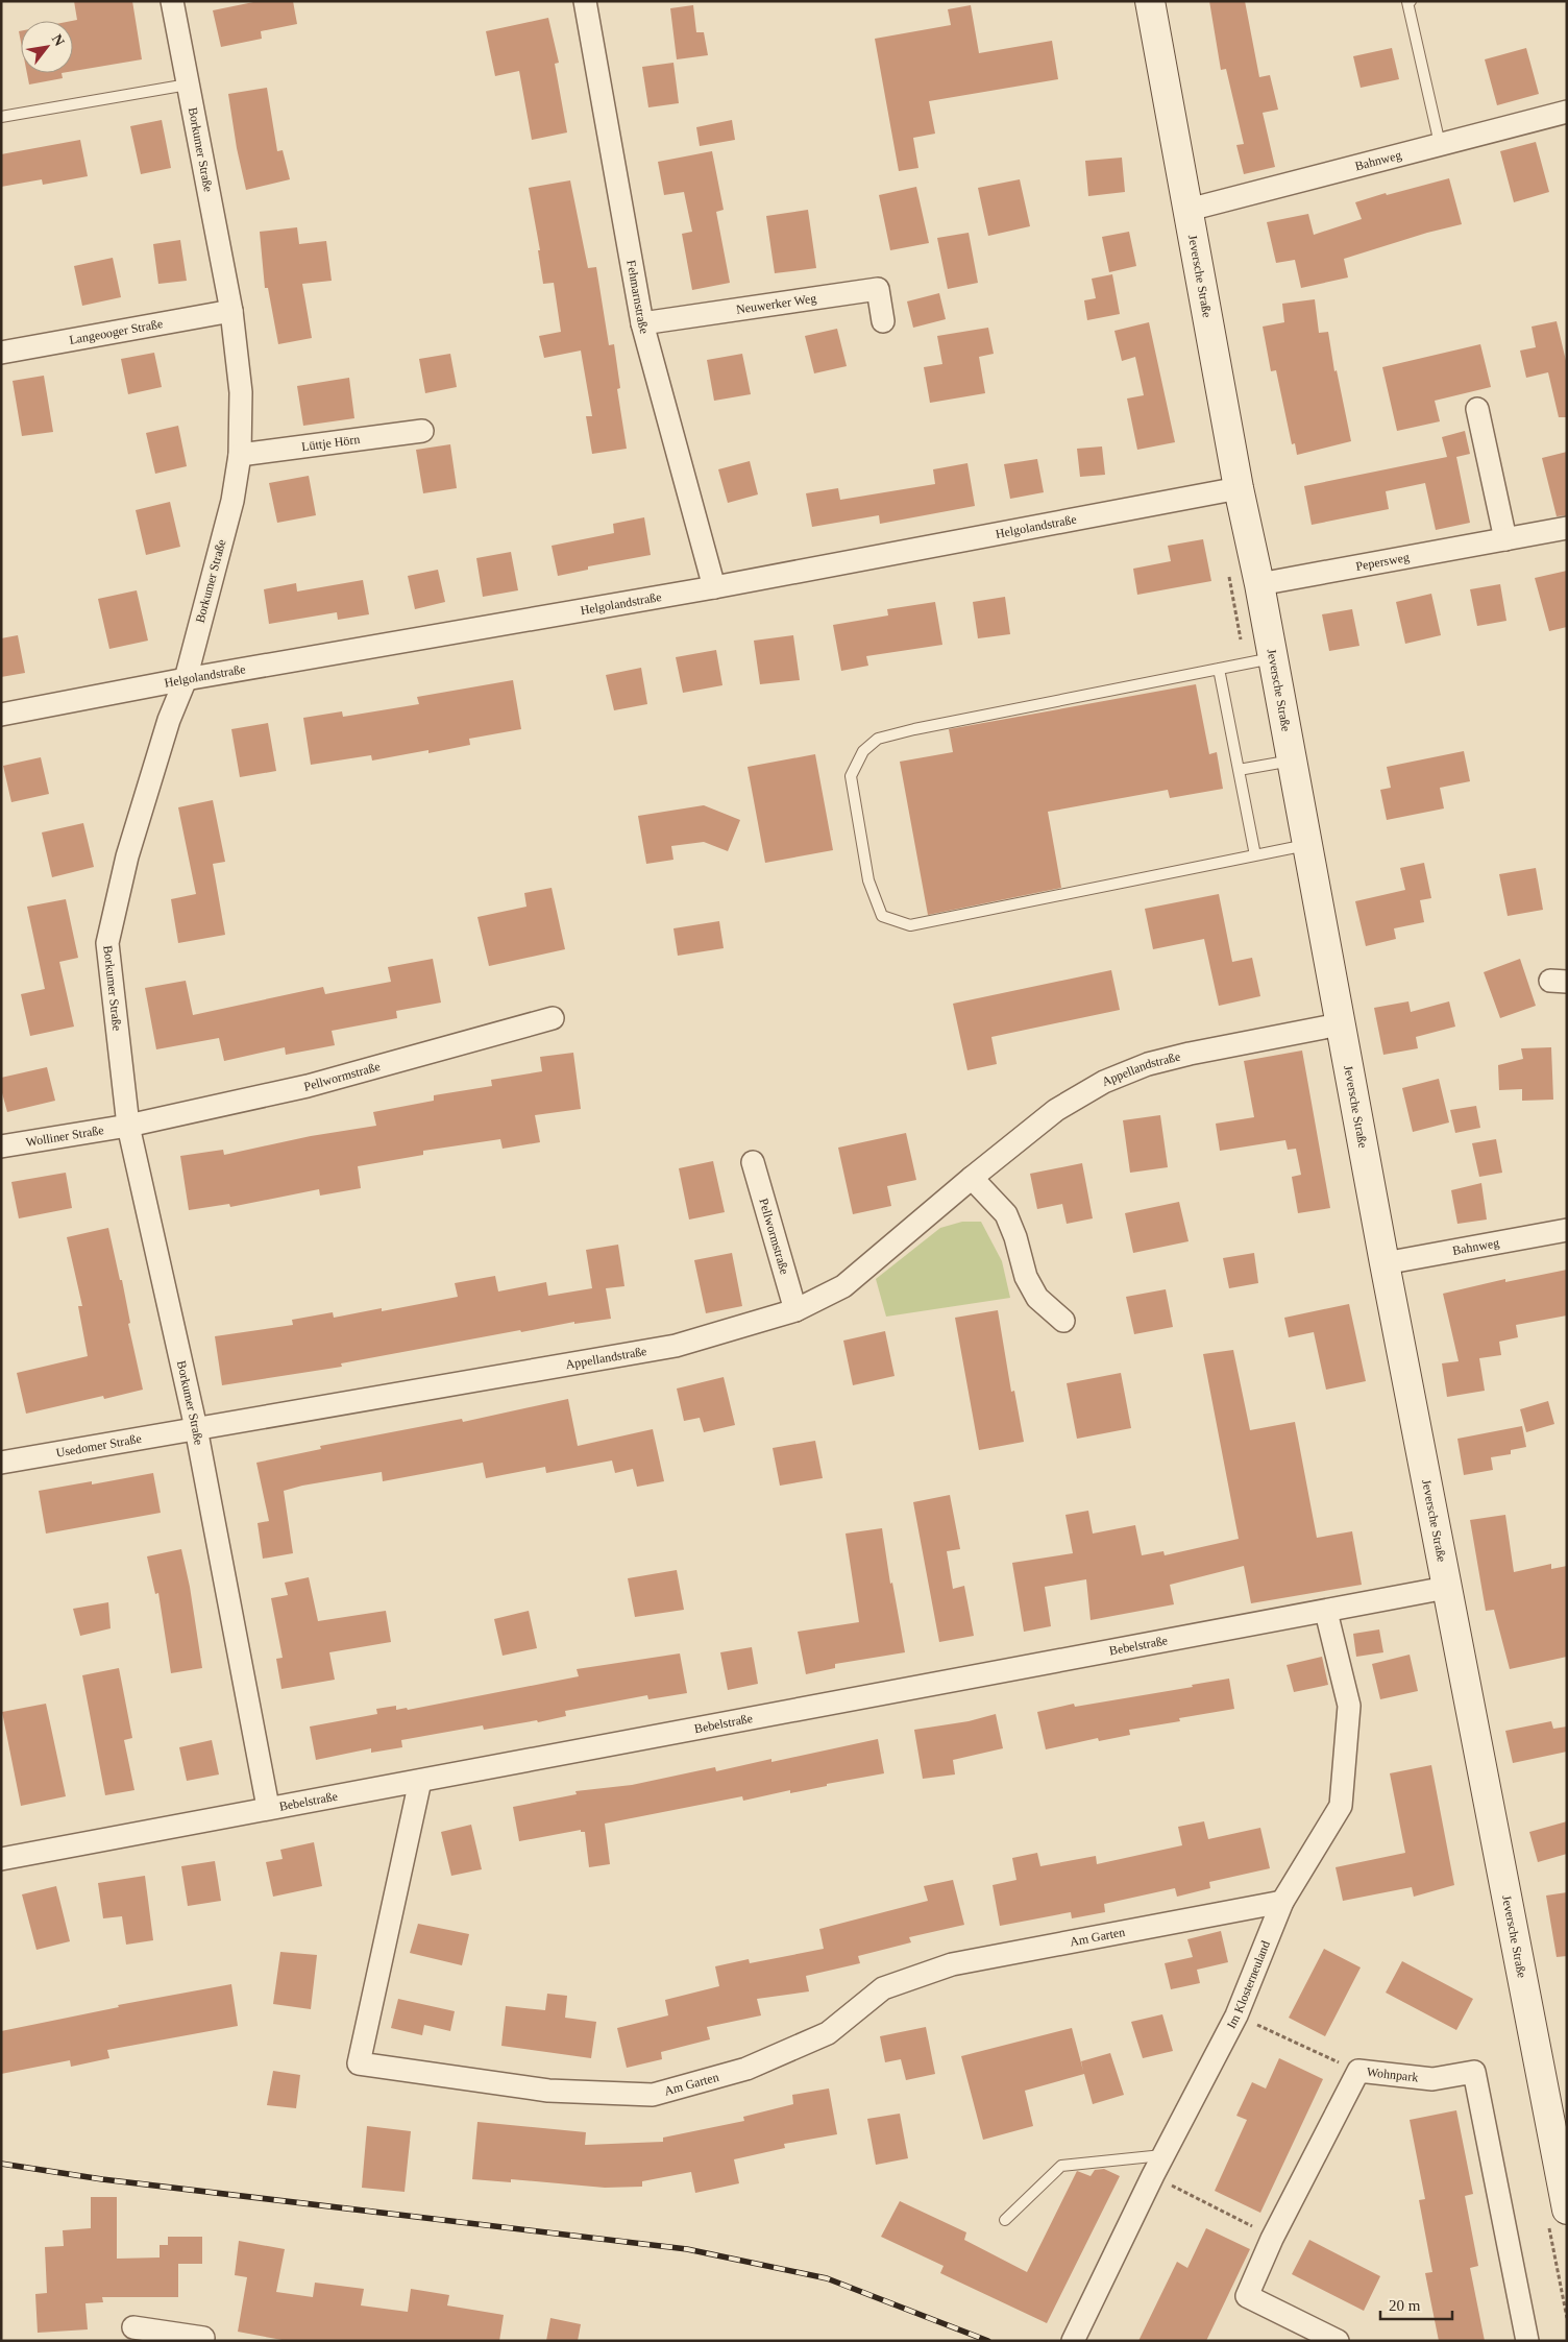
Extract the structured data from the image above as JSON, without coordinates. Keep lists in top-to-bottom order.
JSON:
{
  "streets": {
    "street": [
      "Borkumer Straße",
      "Bahnweg",
      "Jeversche Straße",
      "Fehmarnstraße",
      "Neuwerker Weg",
      "Langeooger Straße",
      "Lüttje Hörn",
      "Helgolandstraße",
      "Pepersweg",
      "Appellandstraße",
      "Pellwormstraße",
      "Wolliner Straße",
      "Usedomer Straße",
      "Bebelstraße",
      "Am Garten",
      "Im Klosterneuland",
      "Wohnpark"
    ]
  },
  "crossings": [
    ["Borkumer Straße", "Langeooger Straße"],
    ["Borkumer Straße", "Lüttje Hörn"],
    ["Borkumer Straße", "Helgolandstraße"],
    ["Borkumer Straße", "Appellandstraße"],
    ["Borkumer Straße", "Pellwormstraße"],
    ["Borkumer Straße", "Wolliner Straße"],
    ["Borkumer Straße", "Usedomer Straße"],
    ["Borkumer Straße", "Bebelstraße"],
    ["Bahnweg", "Jeversche Straße"],
    ["Jeversche Straße", "Helgolandstraße"],
    ["Jeversche Straße", "Pepersweg"],
    ["Jeversche Straße", "Appellandstraße"],
    ["Jeversche Straße", "Bebelstraße"],
    ["Fehmarnstraße", "Neuwerker Weg"],
    ["Fehmarnstraße", "Helgolandstraße"],
    ["Appellandstraße", "Pellwormstraße"],
    ["Appellandstraße", "Usedomer Straße"],
    ["Pellwormstraße", "Wolliner Straße"],
    ["Bebelstraße", "Am Garten"],
    ["Bebelstraße", "Im Klosterneuland"],
    ["Am Garten", "Im Klosterneuland"]
  ],
  "scale_bar": "20 m",
  "north": "top right"
}
